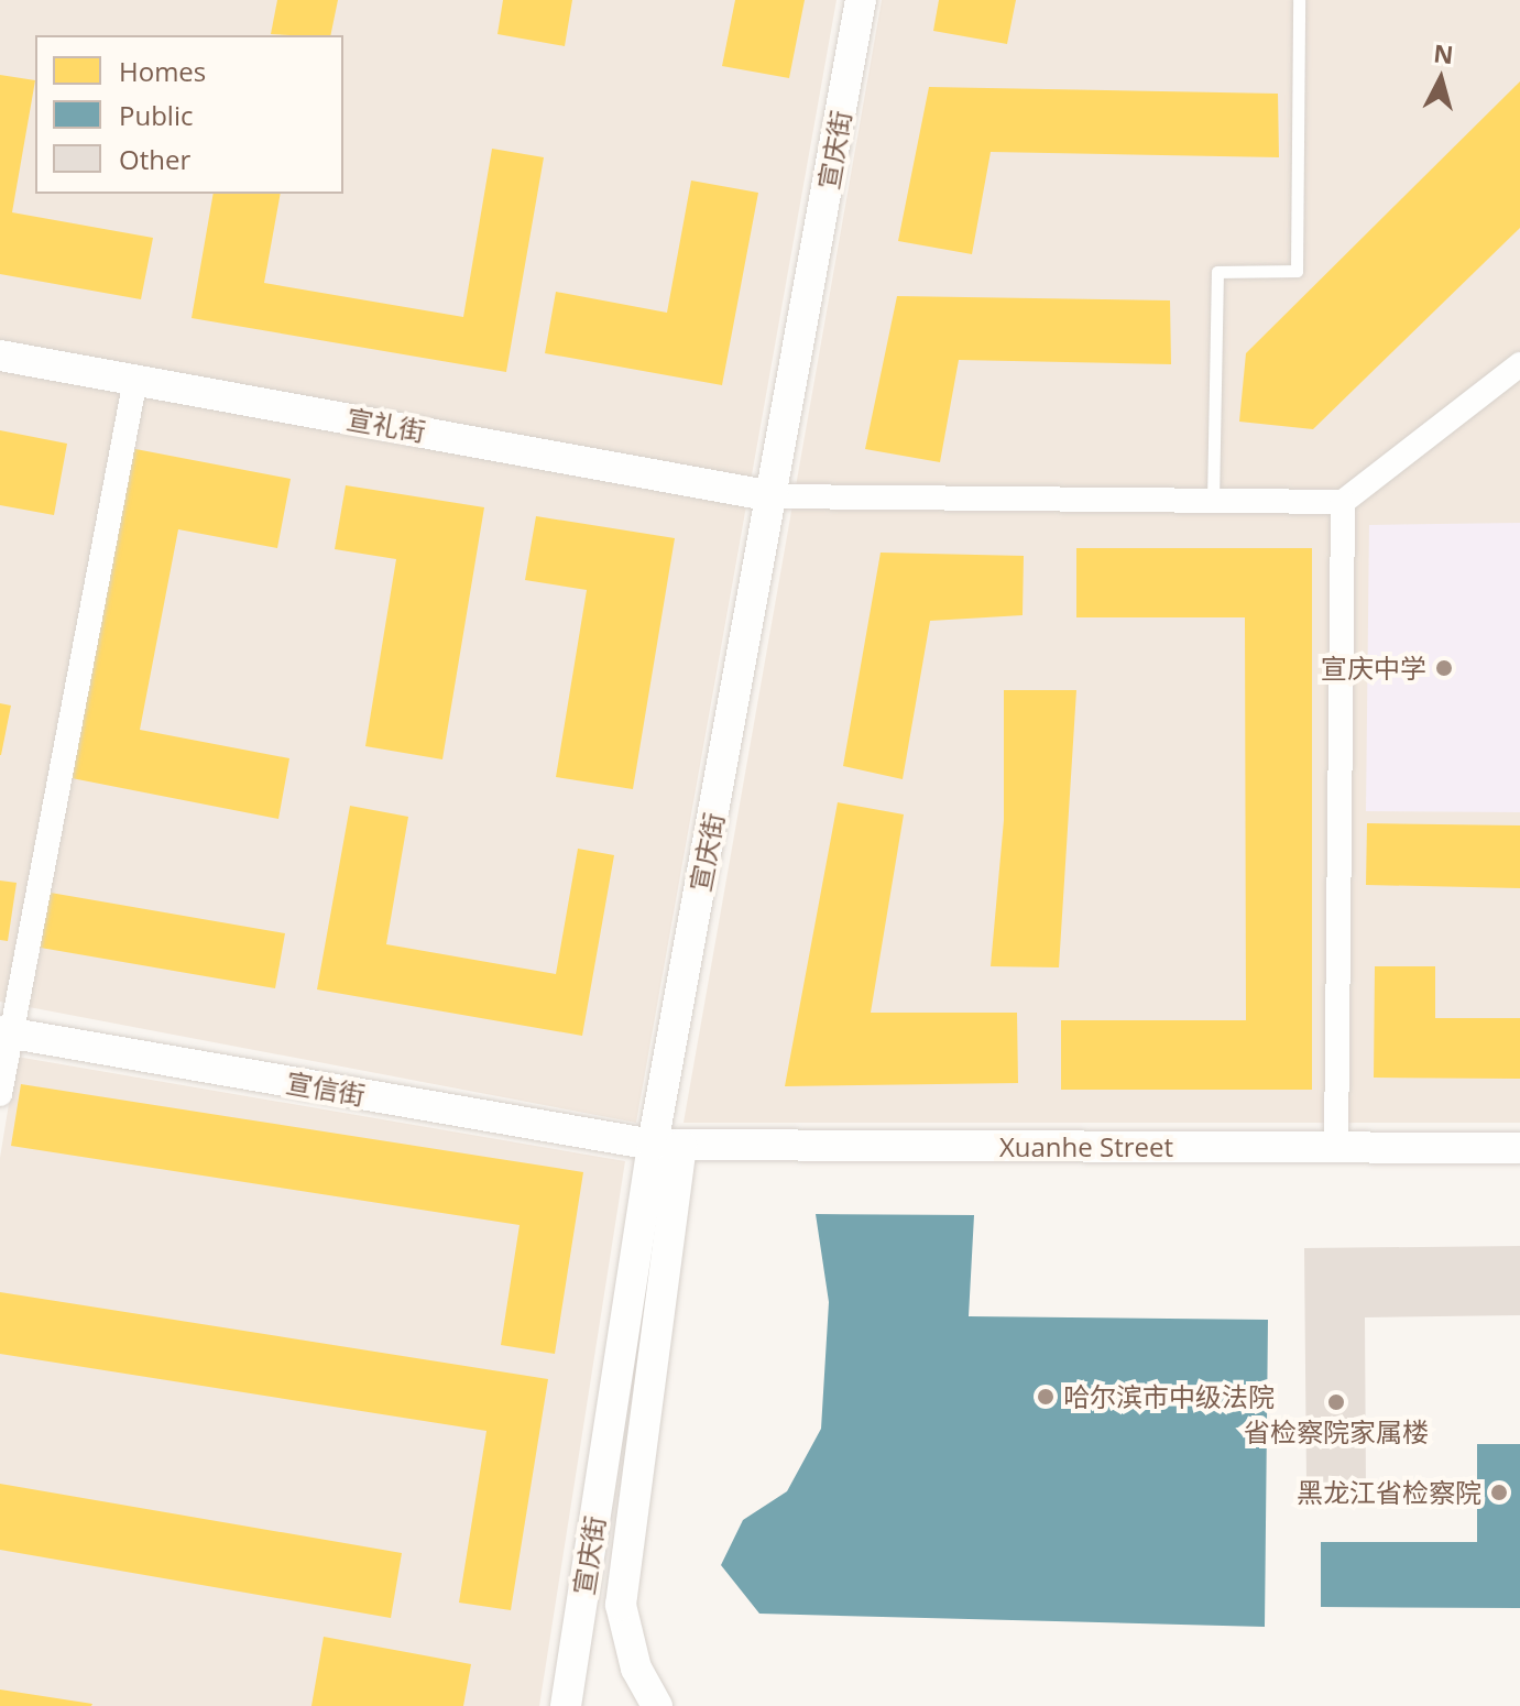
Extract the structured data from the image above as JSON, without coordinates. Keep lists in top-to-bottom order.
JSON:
{
  "streets": {
    "street": [
      "宣庆街",
      "宣礼街",
      "宣信街",
      "Xuanhe Street"
    ]
  },
  "crossings": [
    ["宣庆街", "宣礼街"],
    ["宣庆街", "宣信街"],
    ["宣庆街", "Xuanhe Street"],
    ["宣信街", "Xuanhe Street"]
  ],
  "places": [
    "宣庆中学",
    "哈尔滨市中级法院",
    "省检察院家属楼",
    "黑龙江省检察院"
  ],
  "legend": ["Homes", "Public", "Other"],
  "north": "top"
}
